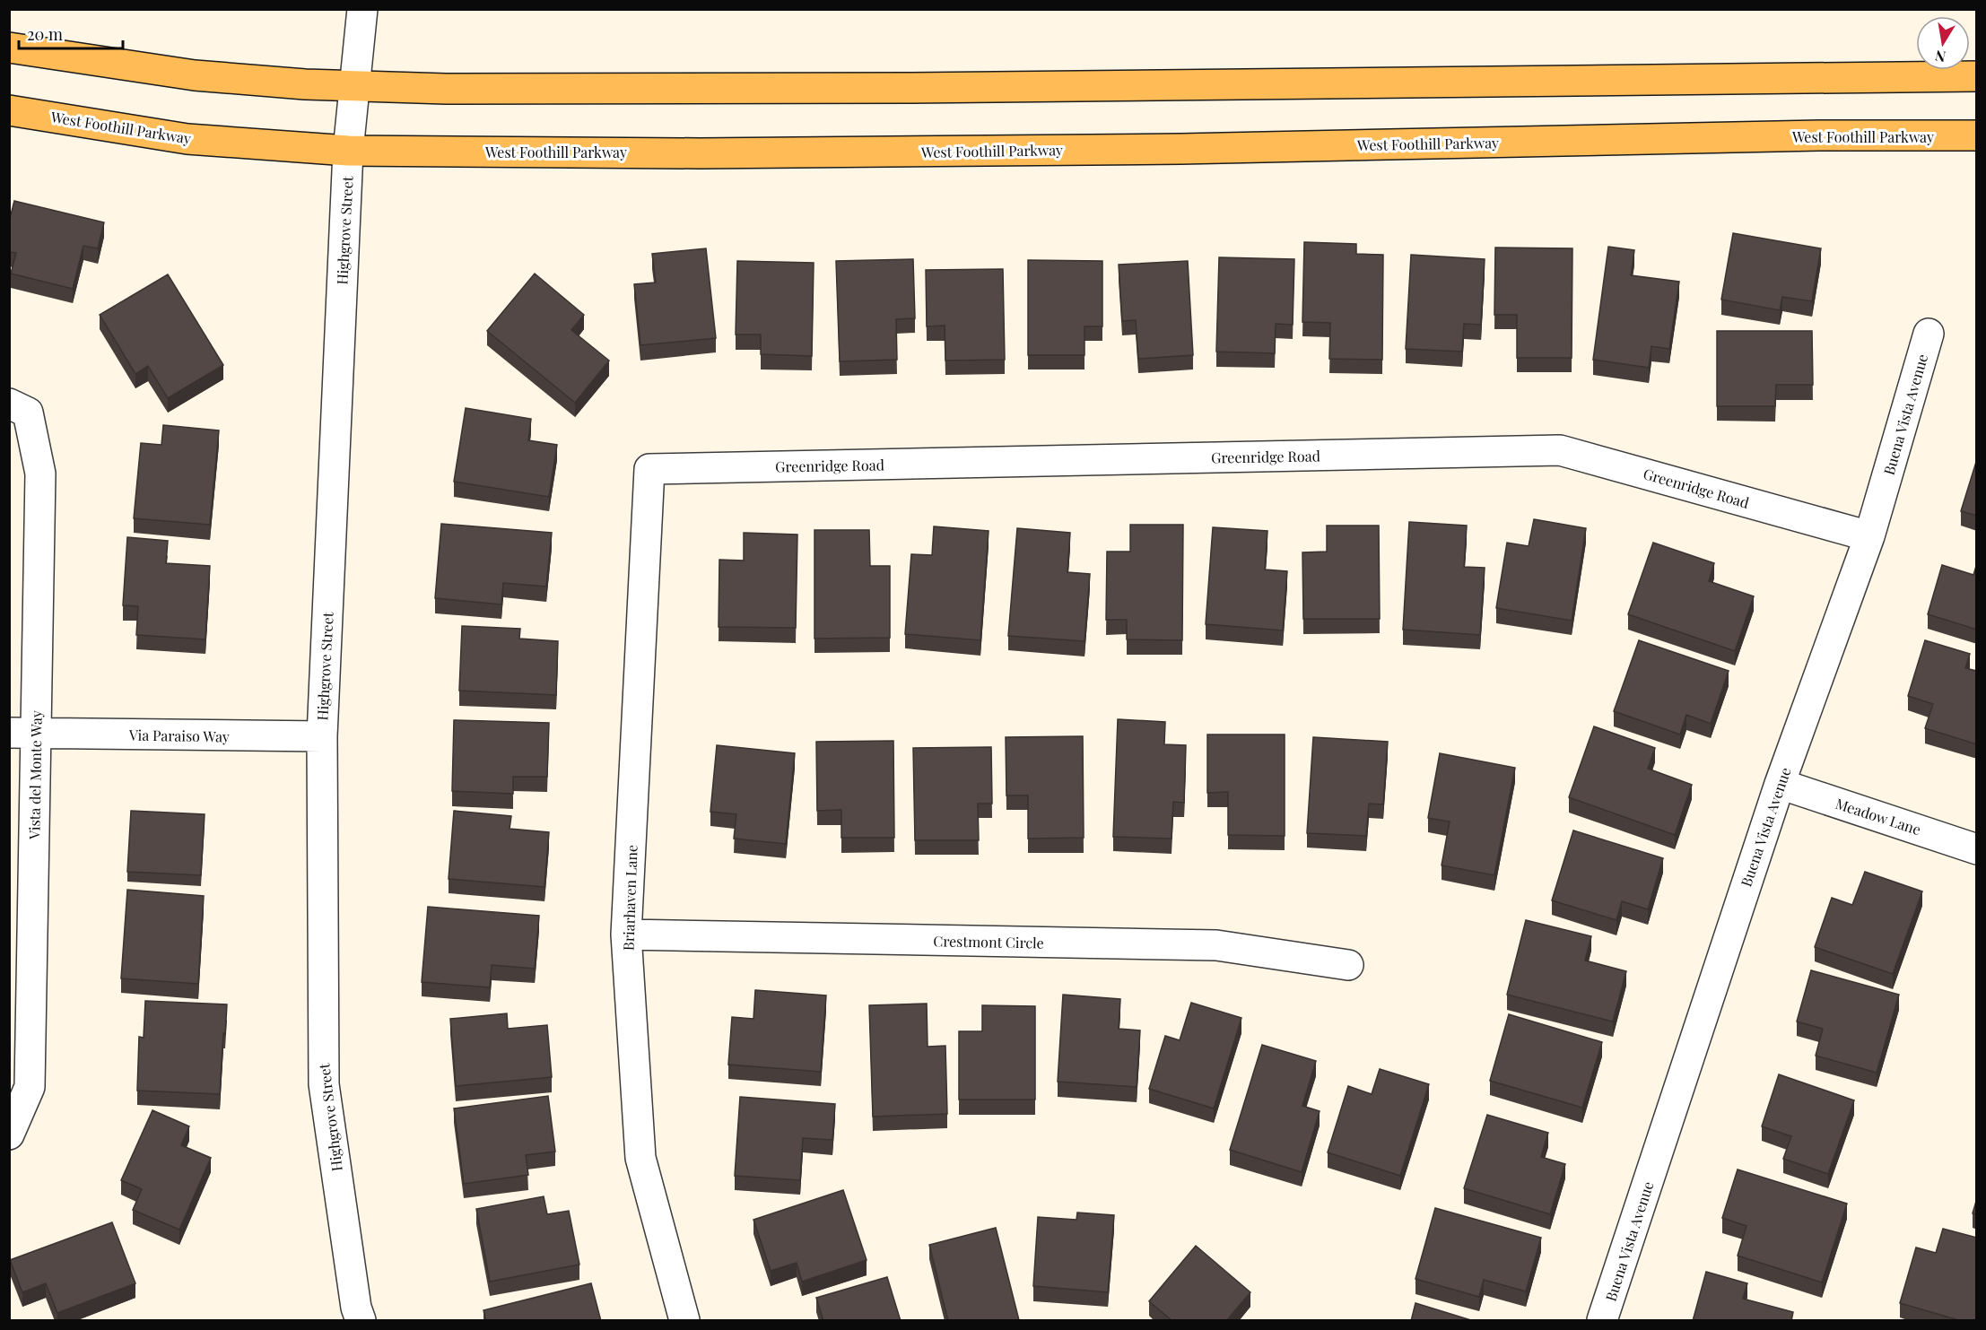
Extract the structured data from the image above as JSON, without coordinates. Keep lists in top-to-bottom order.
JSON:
{
  "streets": {
    "main road": ["West Foothill Parkway"],
    "street": [
      "Highgrove Street",
      "Buena Vista Avenue",
      "Greenridge Road",
      "Via Paraiso Way",
      "Vista del Monte Way",
      "Meadow Lane",
      "Briarhaven Lane",
      "Crestmont Circle"
    ]
  },
  "crossings": [
    ["West Foothill Parkway", "Highgrove Street"],
    ["Highgrove Street", "Via Paraiso Way"],
    ["Buena Vista Avenue", "Greenridge Road"],
    ["Buena Vista Avenue", "Meadow Lane"],
    ["Greenridge Road", "Briarhaven Lane"],
    ["Via Paraiso Way", "Vista del Monte Way"],
    ["Briarhaven Lane", "Crestmont Circle"]
  ],
  "scale_bar": "20 m",
  "north": "bottom"
}
